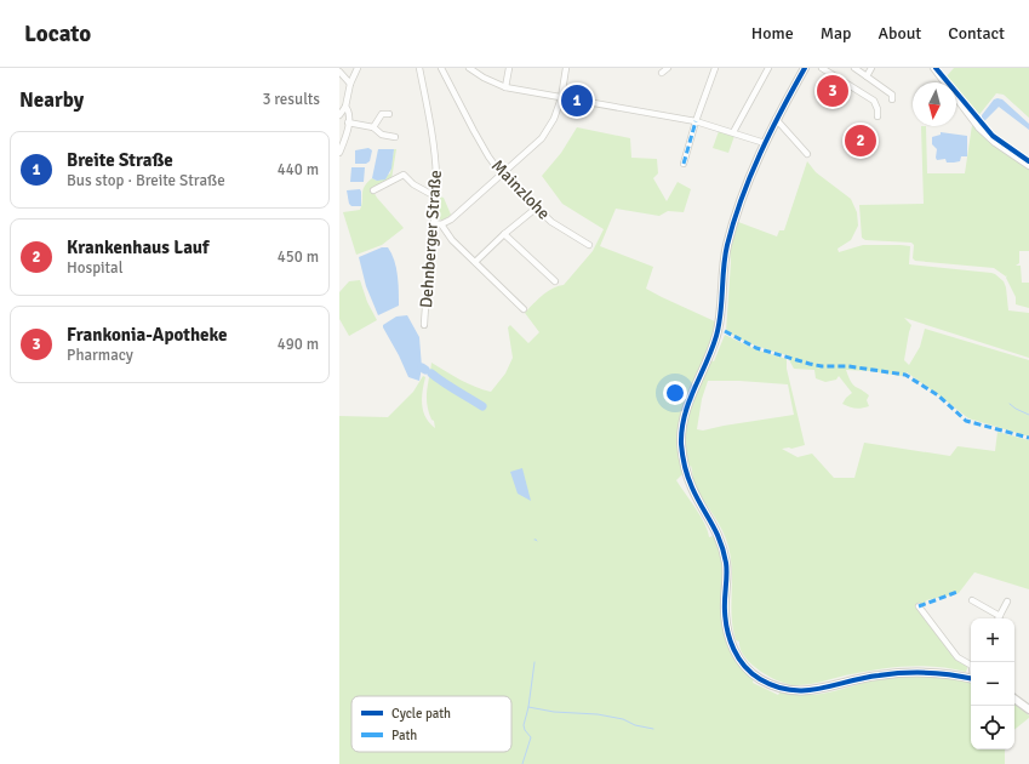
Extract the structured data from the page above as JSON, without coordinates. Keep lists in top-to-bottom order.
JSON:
{
  "streets": {
    "street": ["Mainzlohe", "Dehnberger Straße"]
  },
  "legend": ["Cycle path", "Path"],
  "north": "bottom",
  "page": {
    "header": "Locato",
    "nav": [
      "Home",
      "Map",
      "About",
      "Contact"
    ],
    "heading": ["Nearby", "3 results"],
    "pins": ["3", "1", "2"],
    "list": [
      {
        "mark": "1",
        "name": "Breite Straße",
        "note": "Bus stop · Breite Straße",
        "value": "440 m"
      },
      {
        "mark": "2",
        "name": "Krankenhaus Lauf",
        "note": "Hospital",
        "value": "450 m"
      },
      {
        "mark": "3",
        "name": "Frankonia-Apotheke",
        "note": "Pharmacy",
        "value": "490 m"
      }
    ],
    "map_buttons": ["+", "−"]
  }
}
